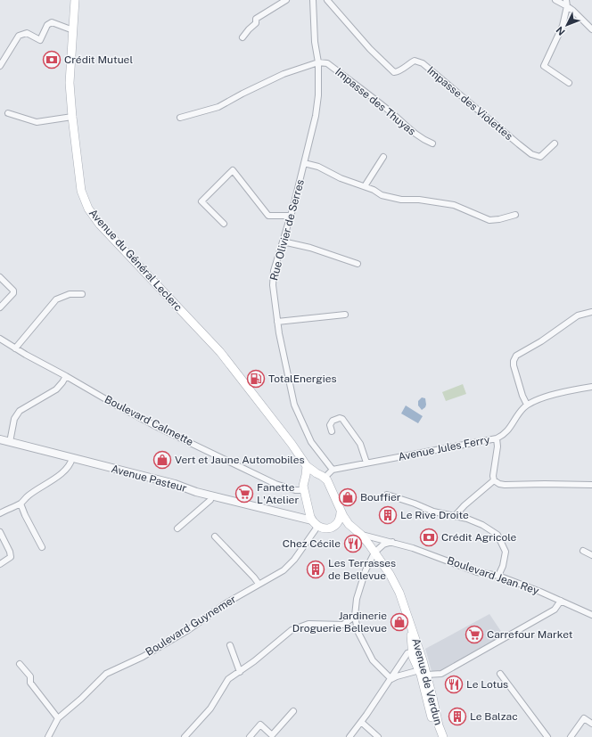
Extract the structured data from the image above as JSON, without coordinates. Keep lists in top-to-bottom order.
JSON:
{
  "streets": {
    "main road": ["Avenue du Général Leclerc", "Avenue de Verdun"],
    "street": [
      "Impasse des Thuyas",
      "Impasse des Violettes",
      "Rue Olivier de Serres",
      "Boulevard Calmette",
      "Avenue Jules Ferry",
      "Avenue Pasteur",
      "Boulevard Jean Rey",
      "Boulevard Guynemer"
    ]
  },
  "crossings": [
    ["Impasse des Thuyas", "Rue Olivier de Serres"],
    ["Rue Olivier de Serres", "Avenue Jules Ferry"],
    ["Avenue Pasteur", "Boulevard Guynemer"],
    ["Boulevard Jean Rey", "Avenue de Verdun"]
  ],
  "places": {
    "bank": ["Crédit Mutuel", "Crédit Agricole"],
    "fuel station": ["TotalEnergies"],
    "shop": ["Vert et Jaune Automobiles", "Bouffier", "Jardinerie Droguerie Bellevue"],
    "supermarket": ["Fanette L'Atelier", "Carrefour Market"],
    "building": ["Le Rive Droite", "Les Terrasses de Bellevue", "Le Balzac"],
    "restaurant": ["Chez Cécile", "Le Lotus"]
  },
  "north": "bottom left"
}
